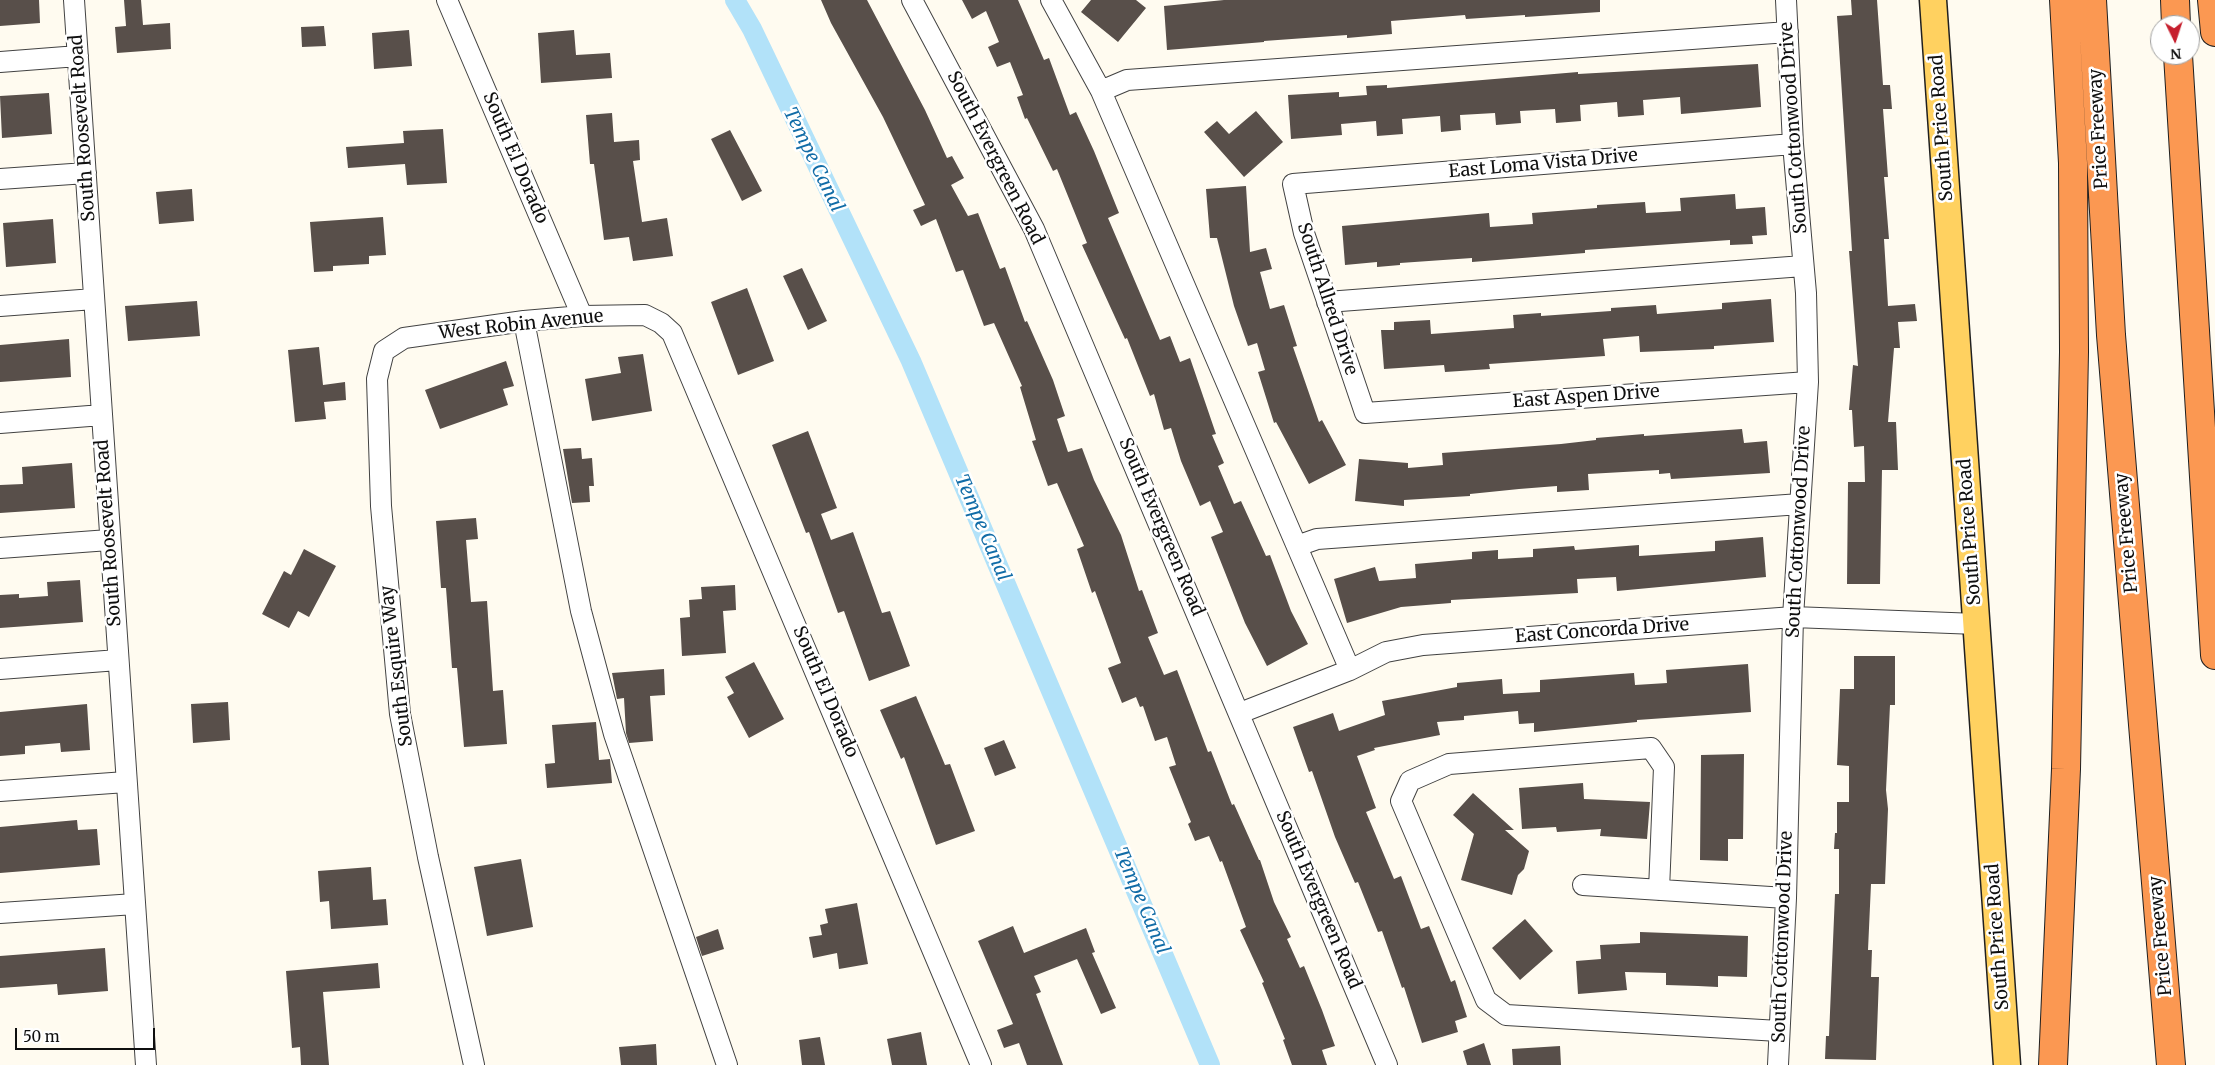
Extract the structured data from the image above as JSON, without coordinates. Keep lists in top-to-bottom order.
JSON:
{
  "streets": {
    "highway": ["Price Freeway"],
    "main road": ["South Price Road"],
    "street": [
      "South Roosevelt Road",
      "South Cottonwood Drive",
      "South El Dorado",
      "South Evergreen Road",
      "East Loma Vista Drive",
      "South Allred Drive",
      "West Robin Avenue",
      "East Aspen Drive",
      "East Concorda Drive",
      "South Esquire Way"
    ]
  },
  "crossings": [
    ["South Cottonwood Drive", "East Loma Vista Drive"],
    ["South Cottonwood Drive", "East Aspen Drive"],
    ["South Cottonwood Drive", "East Concorda Drive"],
    ["South Price Road", "East Concorda Drive"],
    ["South El Dorado", "West Robin Avenue"],
    ["South Evergreen Road", "East Concorda Drive"],
    ["East Loma Vista Drive", "South Allred Drive"],
    ["South Allred Drive", "East Aspen Drive"],
    ["West Robin Avenue", "South Esquire Way"]
  ],
  "water": ["Tempe Canal"],
  "scale_bar": "50 m",
  "north": "bottom"
}
